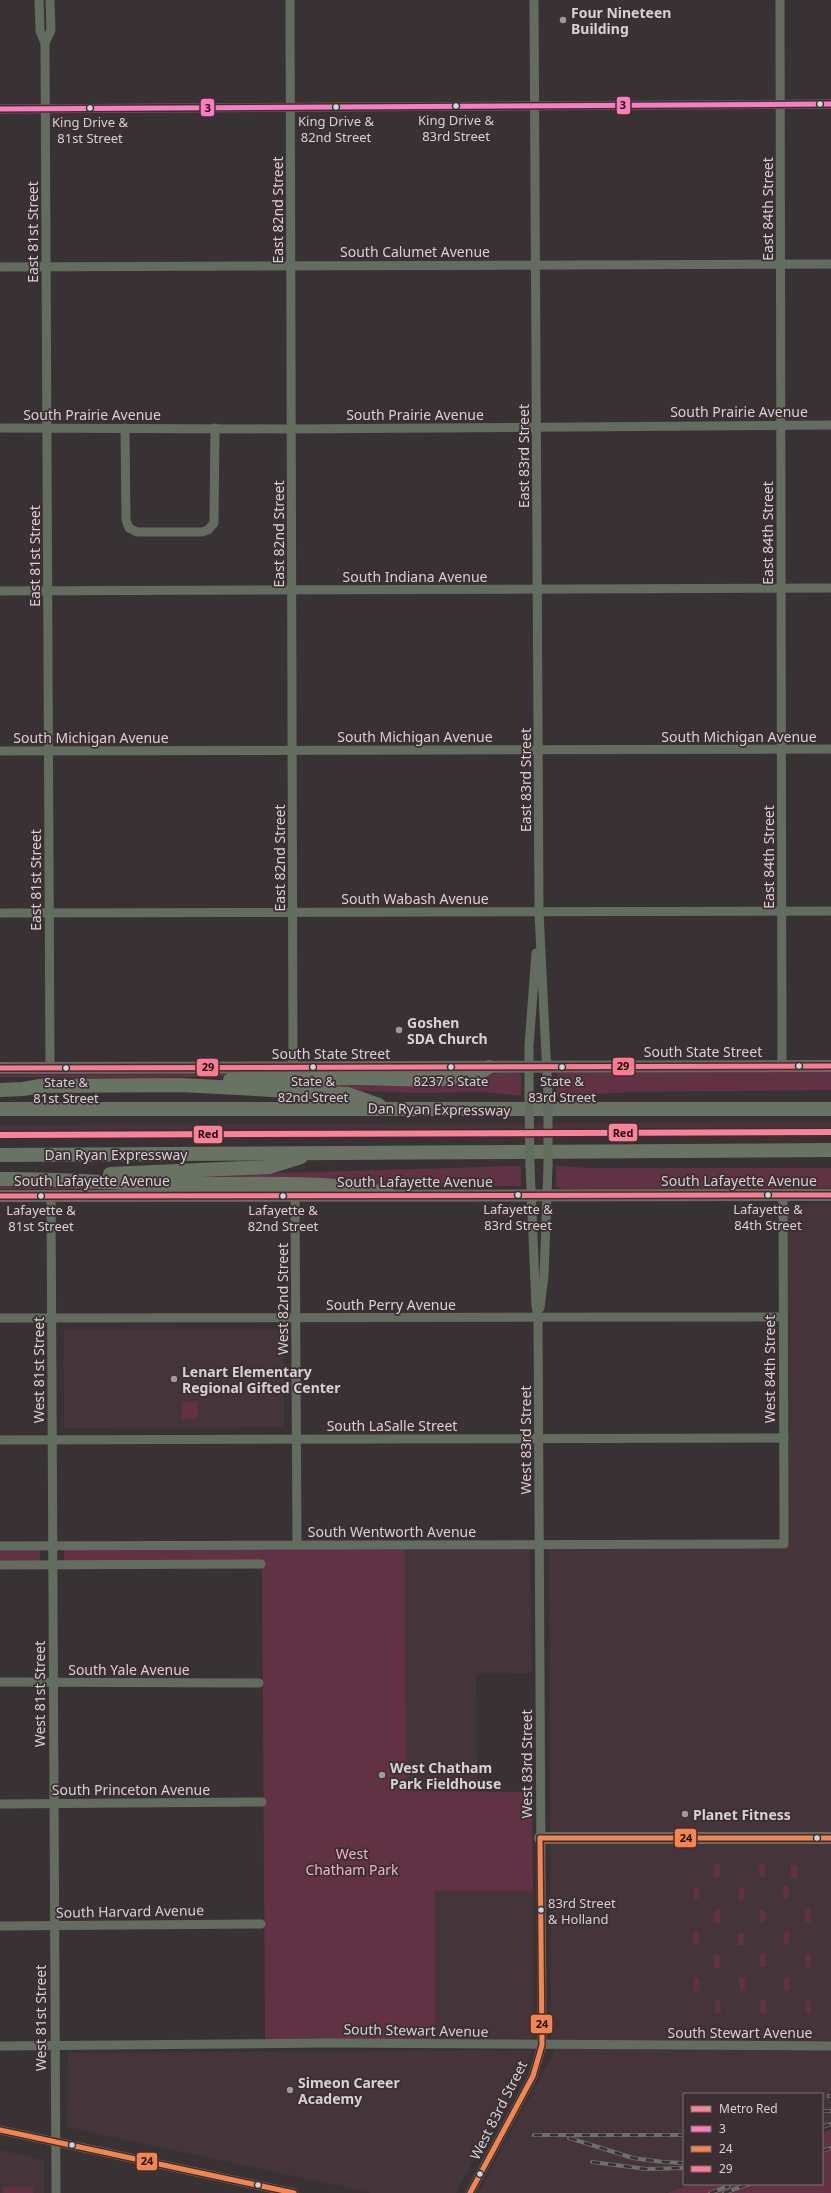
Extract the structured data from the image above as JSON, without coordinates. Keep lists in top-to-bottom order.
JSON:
{
  "streets": {
    "highway": ["Dan Ryan Expressway"],
    "main road": ["South State Street", "South Lafayette Avenue"],
    "street": [
      "East 84th Street",
      "East 82nd Street",
      "East 81st Street",
      "South Calumet Avenue",
      "South Prairie Avenue",
      "East 83rd Street",
      "South Indiana Avenue",
      "South Michigan Avenue",
      "South Wabash Avenue",
      "West 82nd Street",
      "South Perry Avenue",
      "West 84th Street",
      "West 81st Street",
      "South LaSalle Street",
      "West 83rd Street",
      "South Wentworth Avenue",
      "South Yale Avenue",
      "South Princeton Avenue",
      "South Harvard Avenue",
      "South Stewart Avenue"
    ]
  },
  "crossings": [
    ["East 84th Street", "South Calumet Avenue"],
    ["East 84th Street", "South Prairie Avenue"],
    ["East 84th Street", "South Indiana Avenue"],
    ["East 84th Street", "South Michigan Avenue"],
    ["East 84th Street", "South Wabash Avenue"],
    ["East 84th Street", "South State Street"],
    ["East 82nd Street", "South Calumet Avenue"],
    ["East 82nd Street", "South Prairie Avenue"],
    ["East 82nd Street", "South Indiana Avenue"],
    ["East 82nd Street", "South Michigan Avenue"],
    ["East 82nd Street", "South Wabash Avenue"],
    ["East 82nd Street", "South State Street"],
    ["East 81st Street", "South Calumet Avenue"],
    ["East 81st Street", "South Prairie Avenue"],
    ["East 81st Street", "South Indiana Avenue"],
    ["East 81st Street", "South Michigan Avenue"],
    ["East 81st Street", "South Wabash Avenue"],
    ["East 81st Street", "South State Street"],
    ["South Calumet Avenue", "East 83rd Street"],
    ["South Prairie Avenue", "East 83rd Street"],
    ["East 83rd Street", "South Indiana Avenue"],
    ["East 83rd Street", "South Michigan Avenue"],
    ["East 83rd Street", "South Wabash Avenue"],
    ["East 83rd Street", "South State Street"],
    ["East 83rd Street", "West 83rd Street"],
    ["South State Street", "West 83rd Street"],
    ["South Lafayette Avenue", "West 82nd Street"],
    ["South Lafayette Avenue", "West 84th Street"],
    ["South Lafayette Avenue", "West 81st Street"],
    ["South Lafayette Avenue", "West 83rd Street"],
    ["West 82nd Street", "South Perry Avenue"],
    ["West 82nd Street", "South LaSalle Street"],
    ["West 82nd Street", "South Wentworth Avenue"],
    ["South Perry Avenue", "West 84th Street"],
    ["South Perry Avenue", "West 81st Street"],
    ["South Perry Avenue", "West 83rd Street"],
    ["West 84th Street", "South LaSalle Street"],
    ["West 84th Street", "South Wentworth Avenue"],
    ["West 81st Street", "South LaSalle Street"],
    ["West 81st Street", "South Wentworth Avenue"],
    ["West 81st Street", "South Yale Avenue"],
    ["West 81st Street", "South Princeton Avenue"],
    ["West 81st Street", "South Harvard Avenue"],
    ["West 81st Street", "South Stewart Avenue"],
    ["South LaSalle Street", "West 83rd Street"],
    ["West 83rd Street", "South Wentworth Avenue"],
    ["West 83rd Street", "South Stewart Avenue"]
  ],
  "parks": ["West Chatham Park"],
  "places": [
    "Four Nineteen Building",
    "King Drive & 83rd Street",
    "King Drive & 82nd Street",
    "King Drive & 81st Street",
    "Goshen SDA Church",
    "State & 82nd Street",
    "8237 S State",
    "State & 83rd Street",
    "State & 81st Street",
    "Lafayette & 83rd Street",
    "Lafayette & 84th Street",
    "Lafayette & 81st Street",
    "Lafayette & 82nd Street",
    "Lenart Elementary Regional Gifted Center",
    "West Chatham Park Fieldhouse",
    "Planet Fitness",
    "83rd Street & Holland",
    "Simeon Career Academy"
  ],
  "lines": [
    "transit line 3",
    "transit line 29",
    "metro line Red",
    "transit line 24"
  ],
  "legend": [
    "Metro Red",
    "3",
    "24",
    "29"
  ]
}
